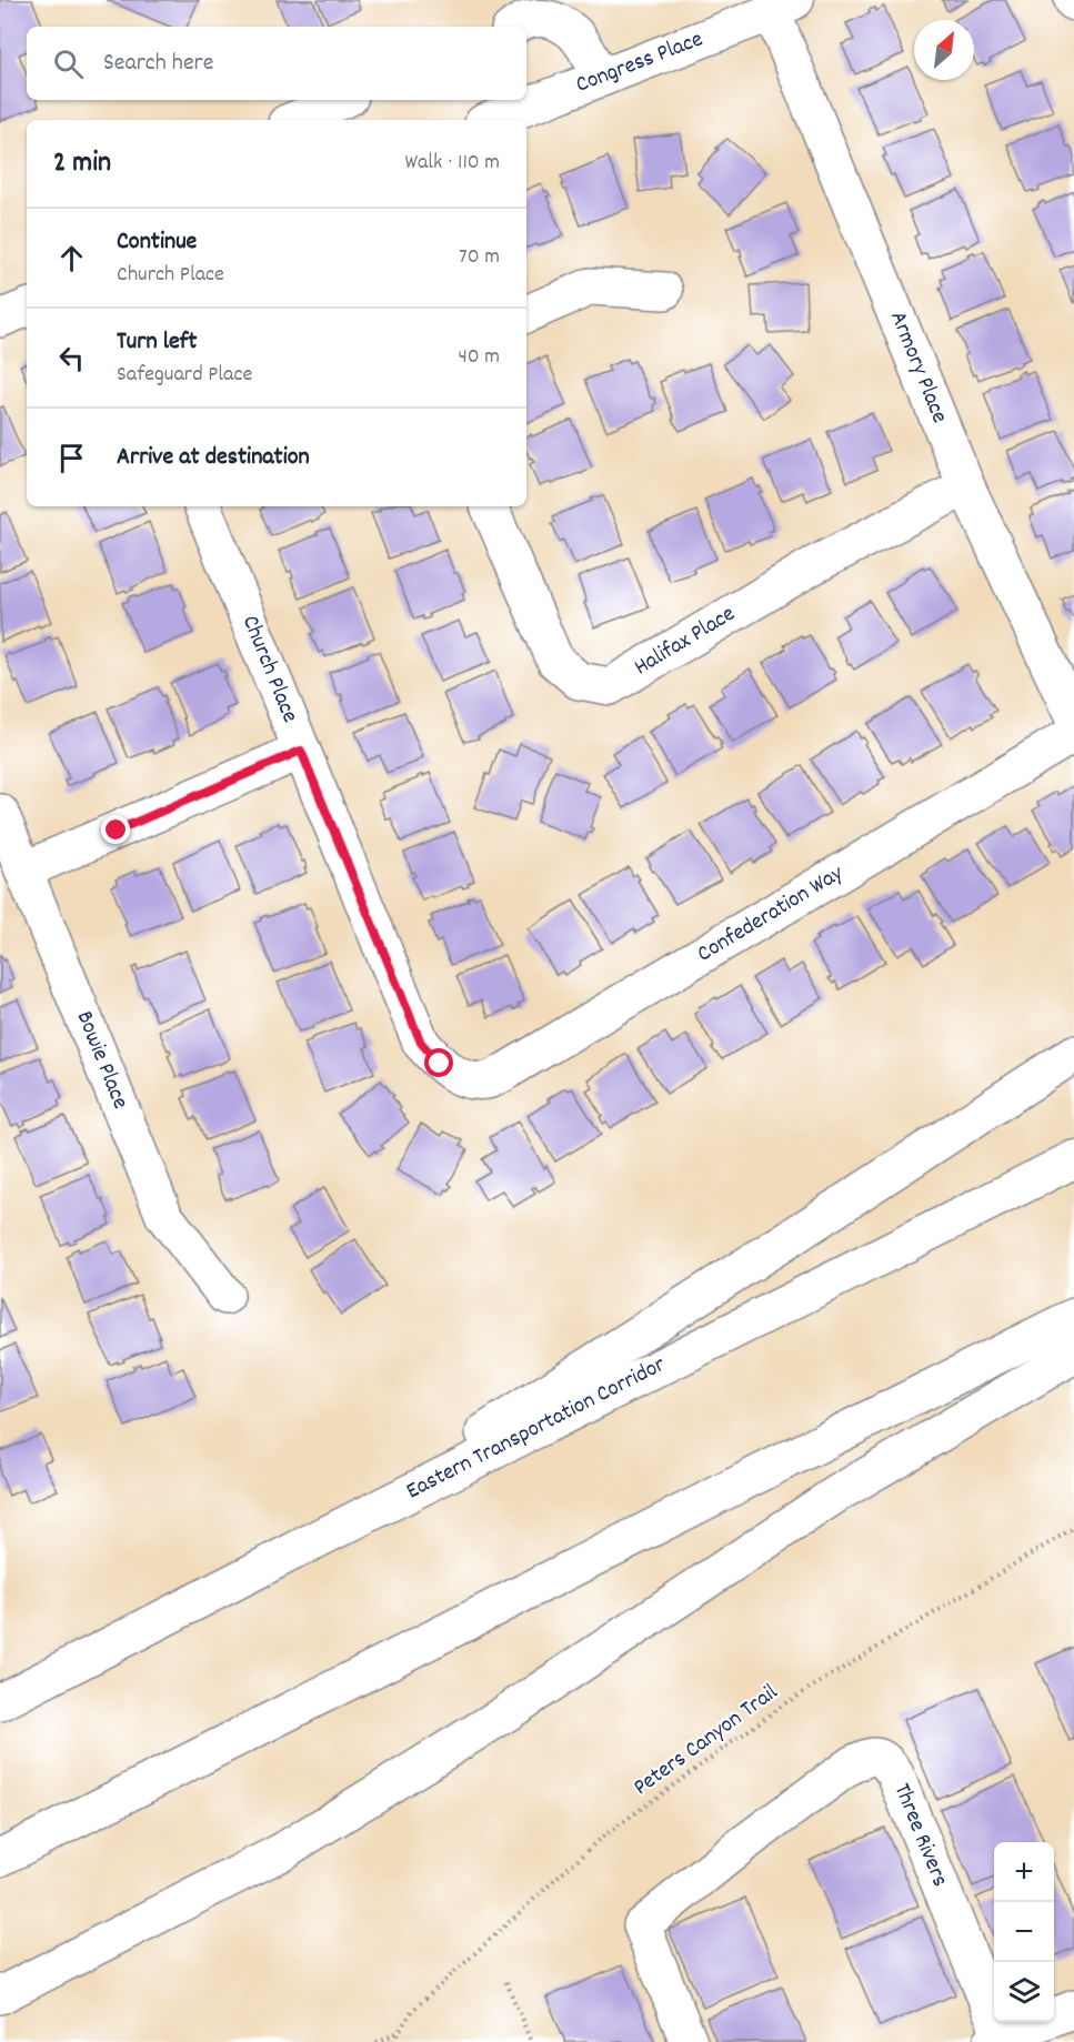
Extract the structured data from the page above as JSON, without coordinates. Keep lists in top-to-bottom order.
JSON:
{
  "streets": {
    "main road": [
      "Congress Place",
      "Armory Place",
      "Halifax Place",
      "Church Place",
      "Confederation Way",
      "Bowie Place",
      "Eastern Transportation Corridor",
      "Three Rivers"
    ],
    "path": ["Peters Canyon Trail"]
  },
  "crossings": [
    ["Congress Place", "Armory Place"],
    ["Armory Place", "Halifax Place"],
    ["Church Place", "Confederation Way"]
  ],
  "north": "top right",
  "page": {
    "search": "Search here",
    "heading": ["2 min", "Walk · 110 m"],
    "list": [
      ["Continue", "Church Place", "70 m"],
      ["Turn left", "Safeguard Place", "40 m"],
      "Arrive at destination"
    ],
    "map_buttons": ["+", "−"]
  }
}
